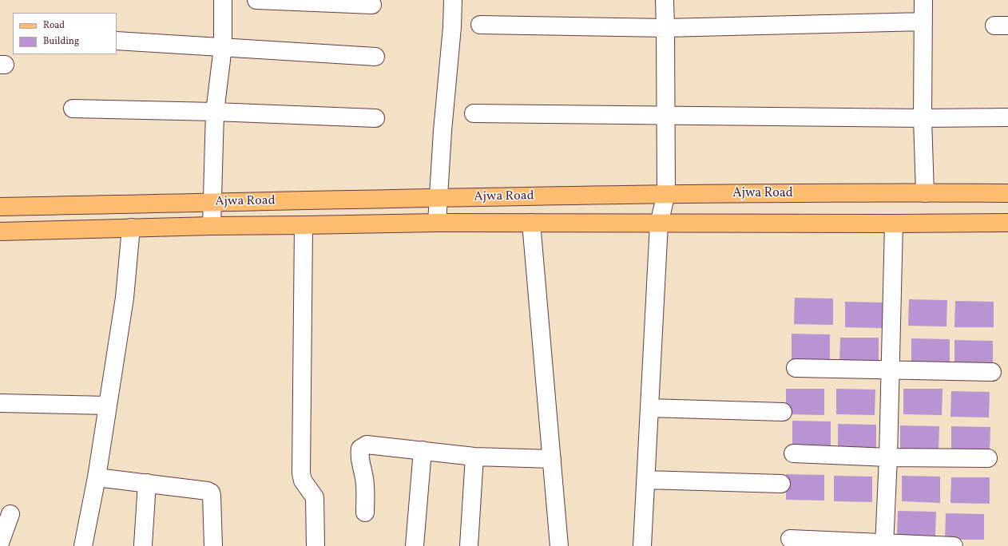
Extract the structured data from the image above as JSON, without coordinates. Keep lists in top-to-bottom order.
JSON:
{
  "streets": {
    "main road": ["Ajwa Road"]
  },
  "legend": ["Road", "Building"]
}
